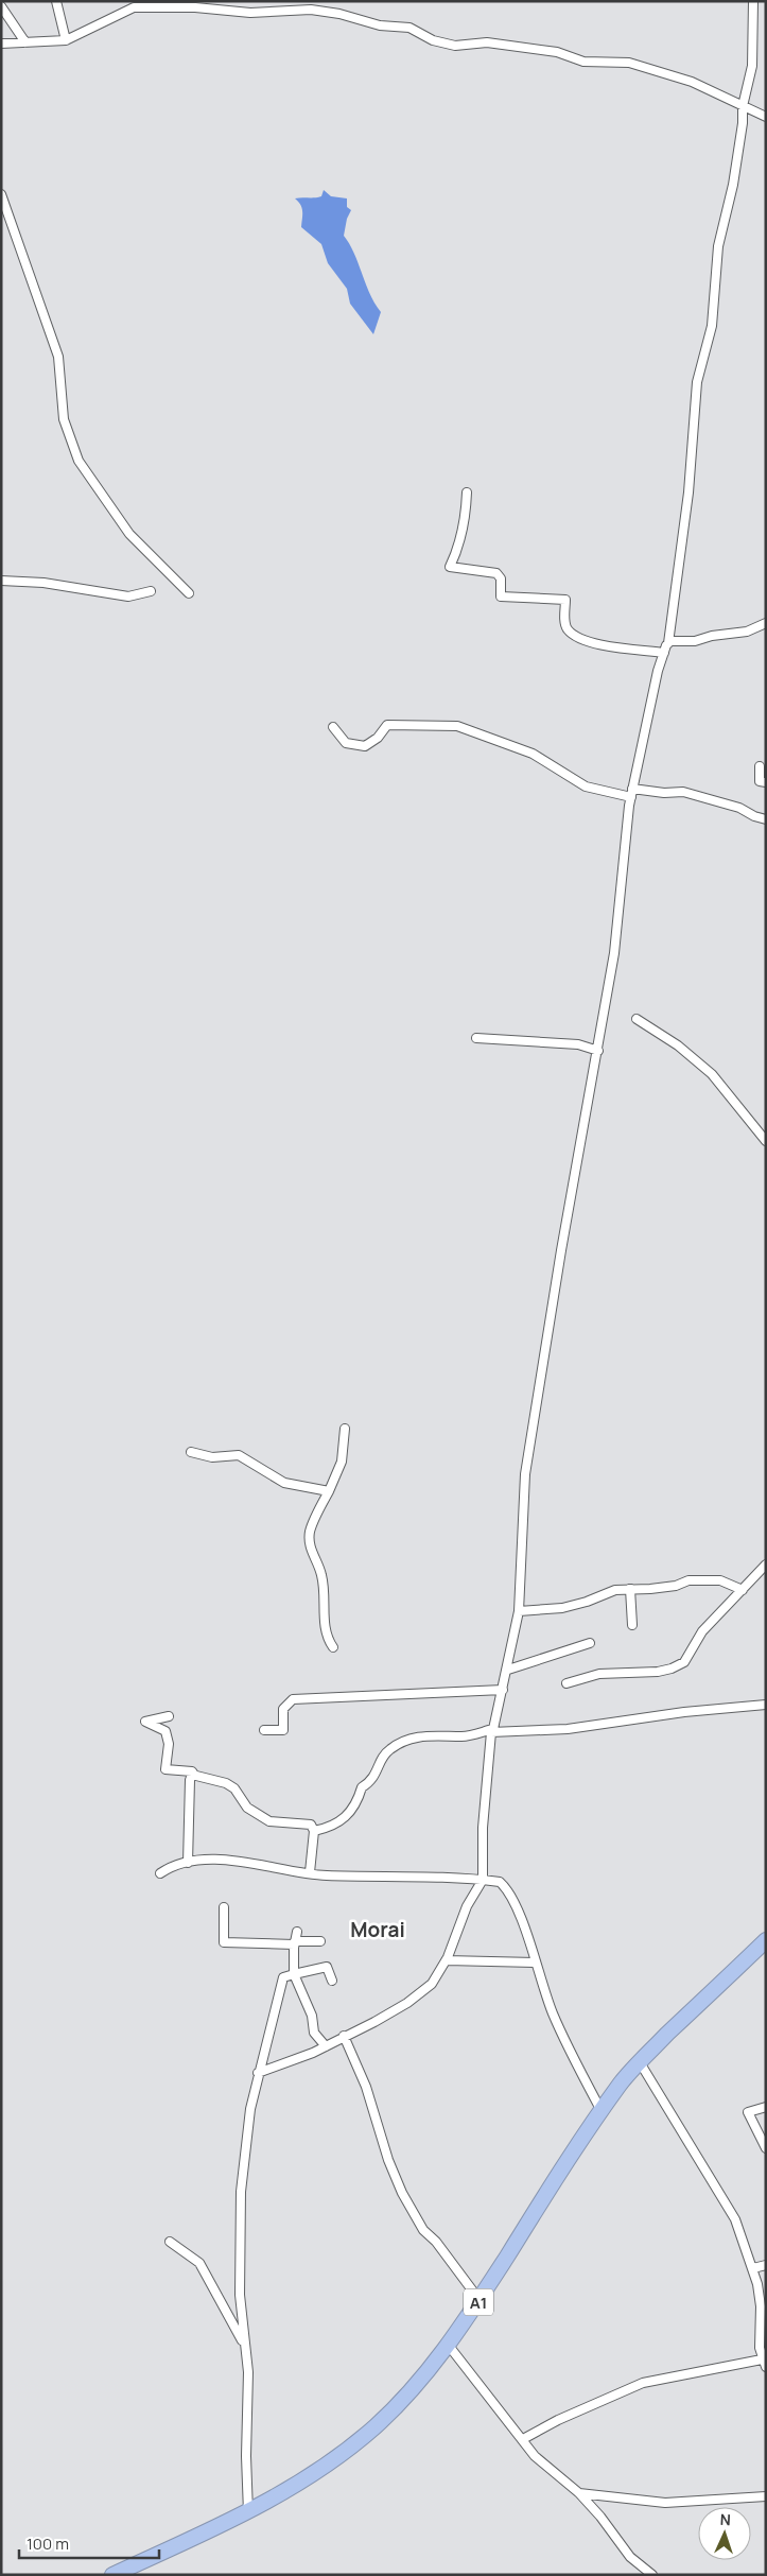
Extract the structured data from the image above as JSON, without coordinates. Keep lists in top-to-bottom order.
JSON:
{
  "streets": {
    "highway": ["A1"]
  },
  "districts": ["Morai"],
  "scale_bar": "100 m",
  "north": "top"
}
